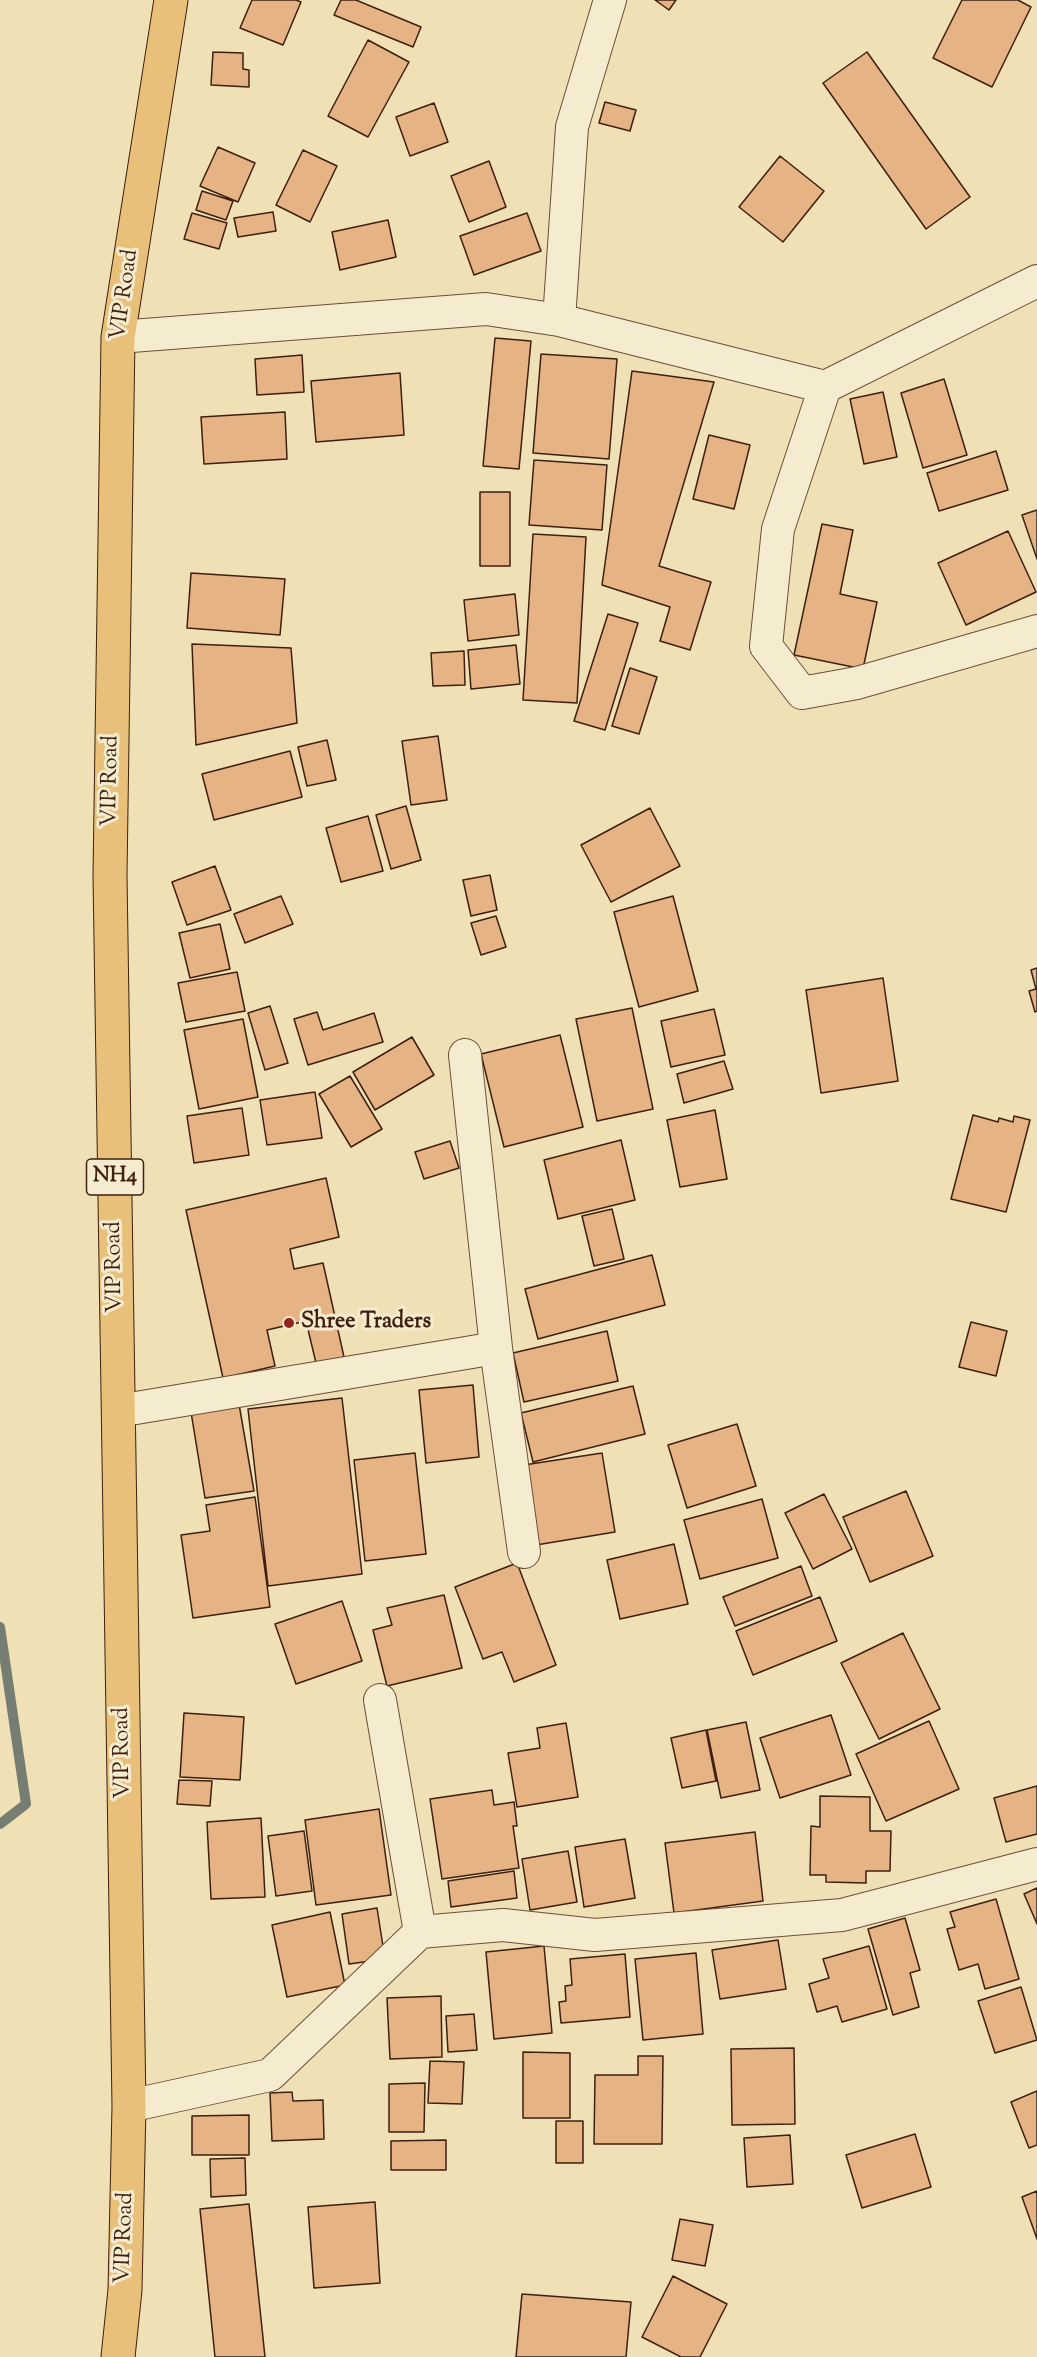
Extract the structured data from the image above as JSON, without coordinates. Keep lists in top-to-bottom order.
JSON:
{
  "streets": {
    "highway": ["VIP Road", "NH4"]
  },
  "places": ["Shree Traders"]
}
